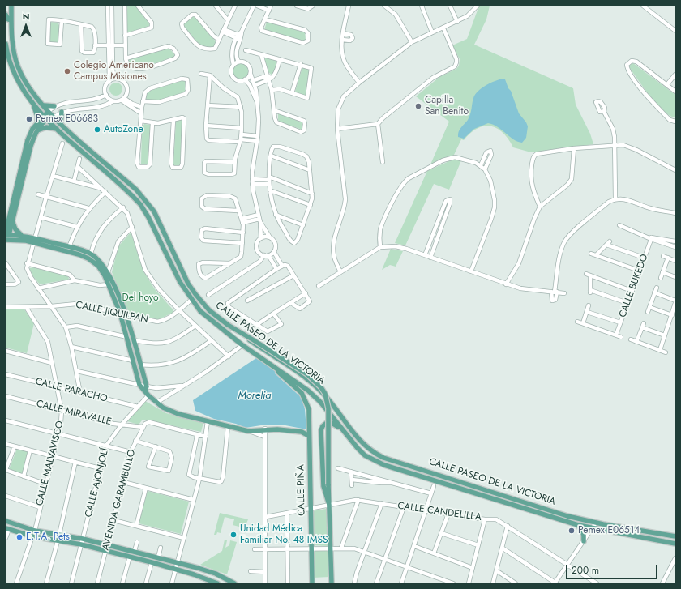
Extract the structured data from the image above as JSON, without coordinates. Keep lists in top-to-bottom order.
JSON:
{
  "streets": {
    "main road": ["CALLE PASEO DE LA VICTORIA", "CALLE PIÑA"],
    "street": [
      "CALLE BUKEDO",
      "CALLE JIQUILPAN",
      "CALLE PARACHO",
      "CALLE MIRAVALLE",
      "CALLE MALVAVISCO",
      "CALLE AJONJOLÍ",
      "AVENIDA GARAMBULLO",
      "CALLE CANDELILLA"
    ]
  },
  "crossings": [
    ["CALLE JIQUILPAN", "CALLE PASEO DE LA VICTORIA"],
    ["CALLE JIQUILPAN", "CALLE MALVAVISCO"],
    ["CALLE PASEO DE LA VICTORIA", "CALLE PIÑA"],
    ["CALLE PARACHO", "CALLE MALVAVISCO"],
    ["CALLE PARACHO", "CALLE AJONJOLÍ"],
    ["CALLE MIRAVALLE", "CALLE MALVAVISCO"],
    ["CALLE MIRAVALLE", "CALLE AJONJOLÍ"],
    ["CALLE MIRAVALLE", "AVENIDA GARAMBULLO"],
    ["CALLE PIÑA", "CALLE CANDELILLA"]
  ],
  "water": ["Morelia"],
  "parks": ["Del hoyo"],
  "places": [
    "Colegio Americano Campus Misiones",
    "Capilla San Benito",
    "Pemex E06683",
    "AutoZone",
    "Pemex E06514",
    "Unidad Médica Familiar No. 48 IMSS",
    "E.T.A. Pets"
  ],
  "scale_bar": "200 m",
  "north": "top"
}
